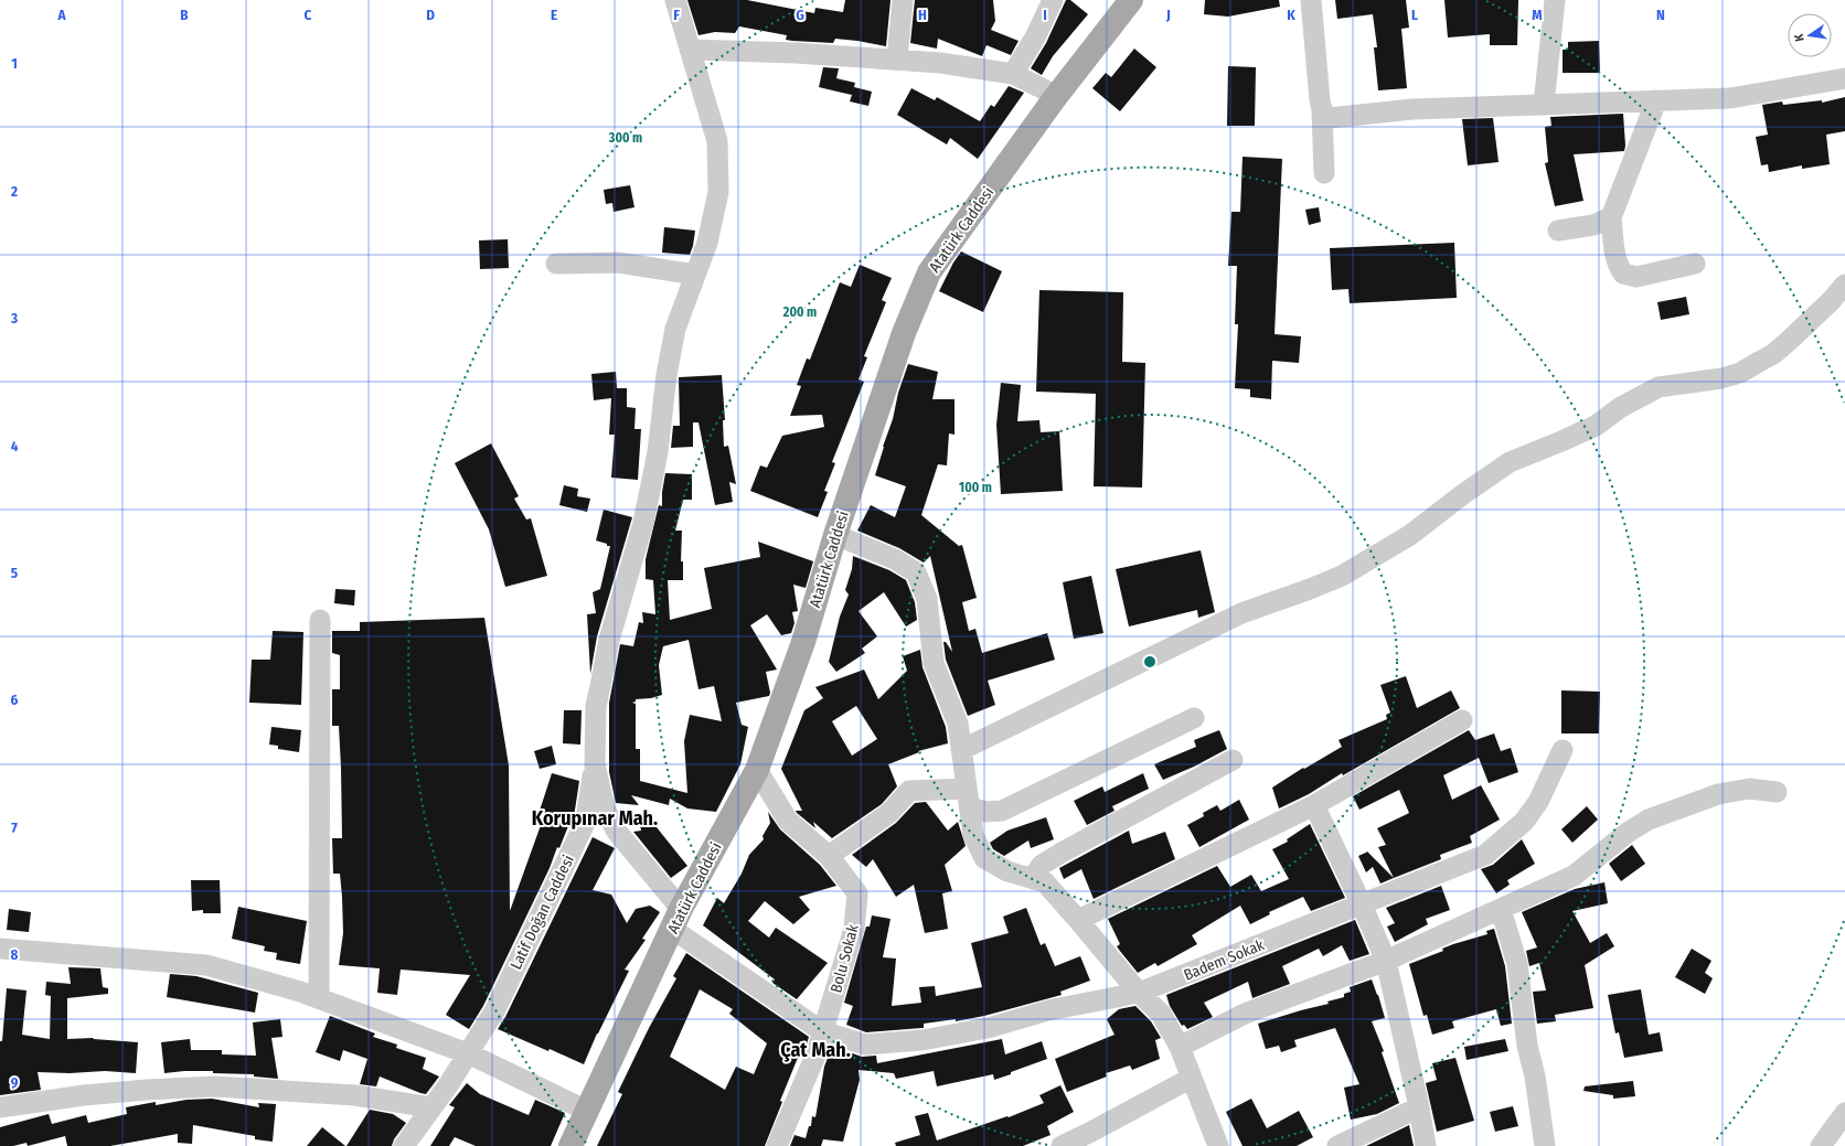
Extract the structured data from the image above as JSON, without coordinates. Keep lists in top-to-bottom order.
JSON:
{
  "streets": {
    "main road": ["Atatürk Caddesi"],
    "street": ["Latif Doğan Caddesi", "Bolu Sokak", "Badem Sokak"]
  },
  "crossings": [
    ["Atatürk Caddesi", "Bolu Sokak"],
    ["Atatürk Caddesi", "Badem Sokak"],
    ["Latif Doğan Caddesi", "Badem Sokak"],
    ["Bolu Sokak", "Badem Sokak"]
  ],
  "districts": ["Korupınar Mah.", "Çat Mah."],
  "north": "left",
  "grid": {
    "columns": [
      "A",
      "B",
      "C",
      "D",
      "E",
      "F",
      "G",
      "H",
      "I",
      "J",
      "K",
      "L",
      "M",
      "N"
    ],
    "rows": [
      "1",
      "2",
      "3",
      "4",
      "5",
      "6",
      "7",
      "8",
      "9"
    ]
  },
  "rings": ["300 m", "200 m", "100 m"]
}
